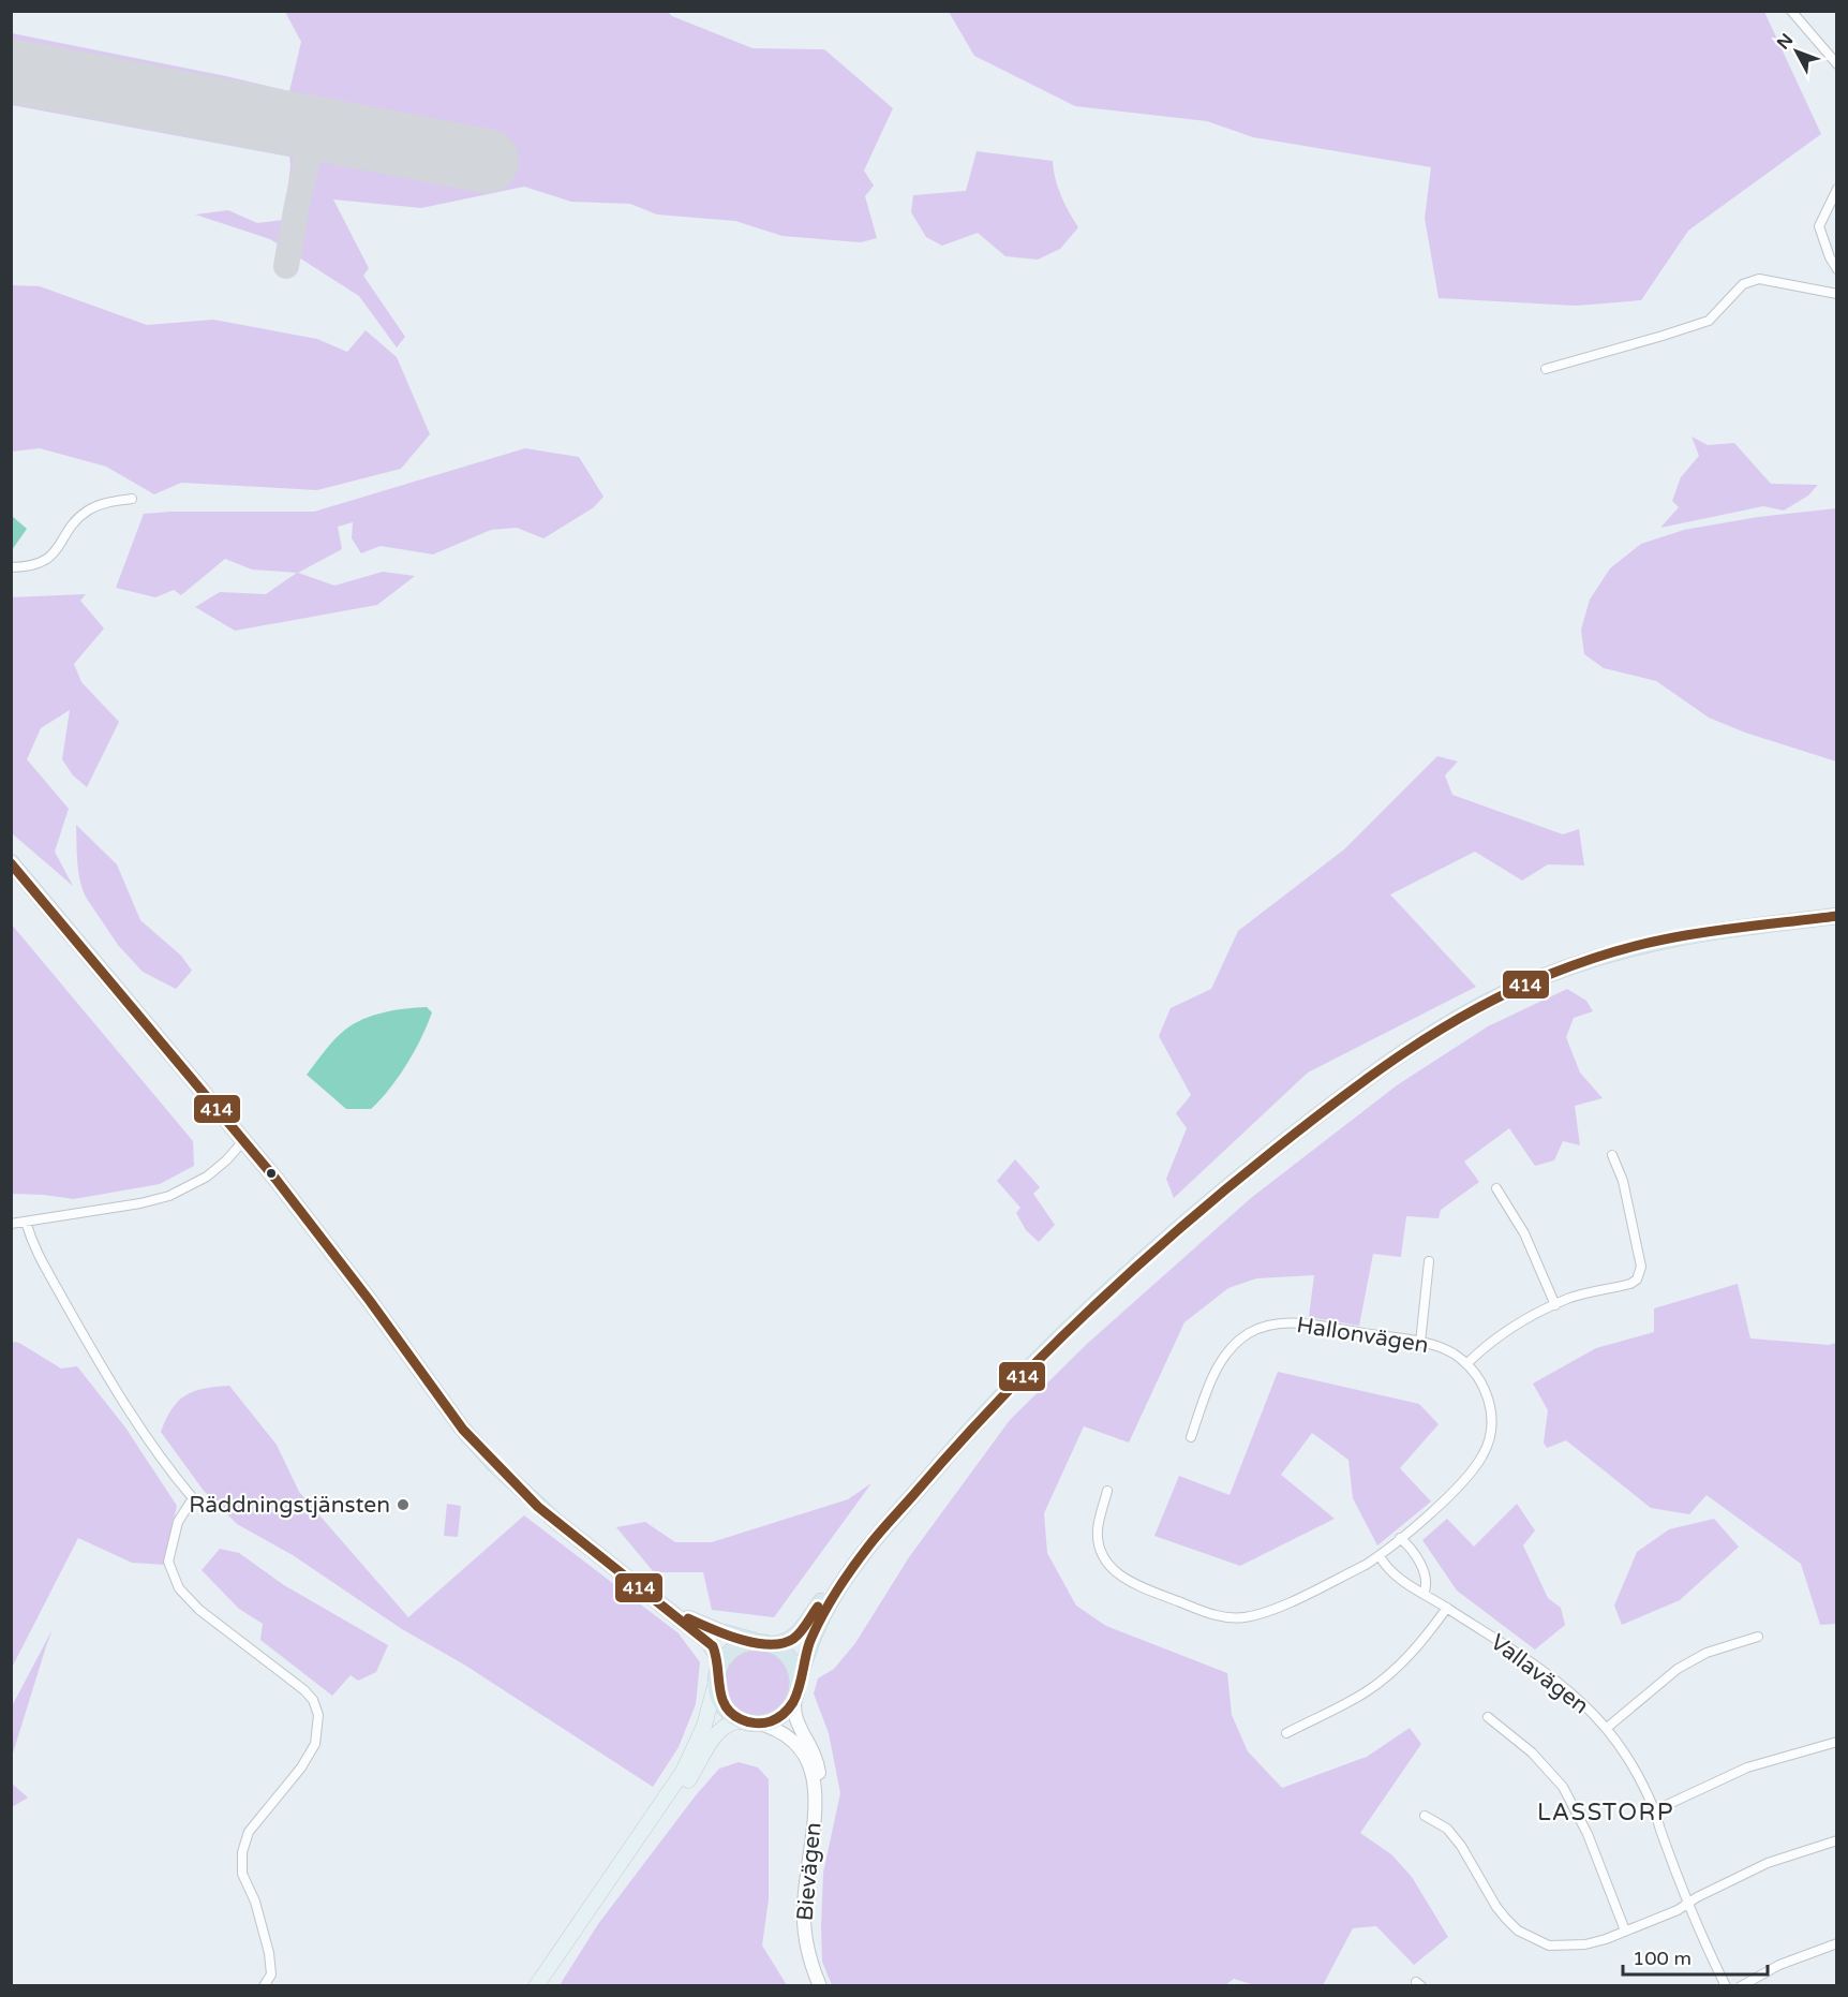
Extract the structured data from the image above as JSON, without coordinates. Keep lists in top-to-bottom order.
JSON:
{
  "streets": {
    "street": ["Hallonvägen", "Vallavägen", "Bievägen"]
  },
  "crossings": [
    ["Hallonvägen", "Vallavägen"]
  ],
  "districts": ["LASSTORP"],
  "places": ["Räddningstjänsten"],
  "lines": ["transit line 414"],
  "scale_bar": "100 m",
  "north": "top left"
}
